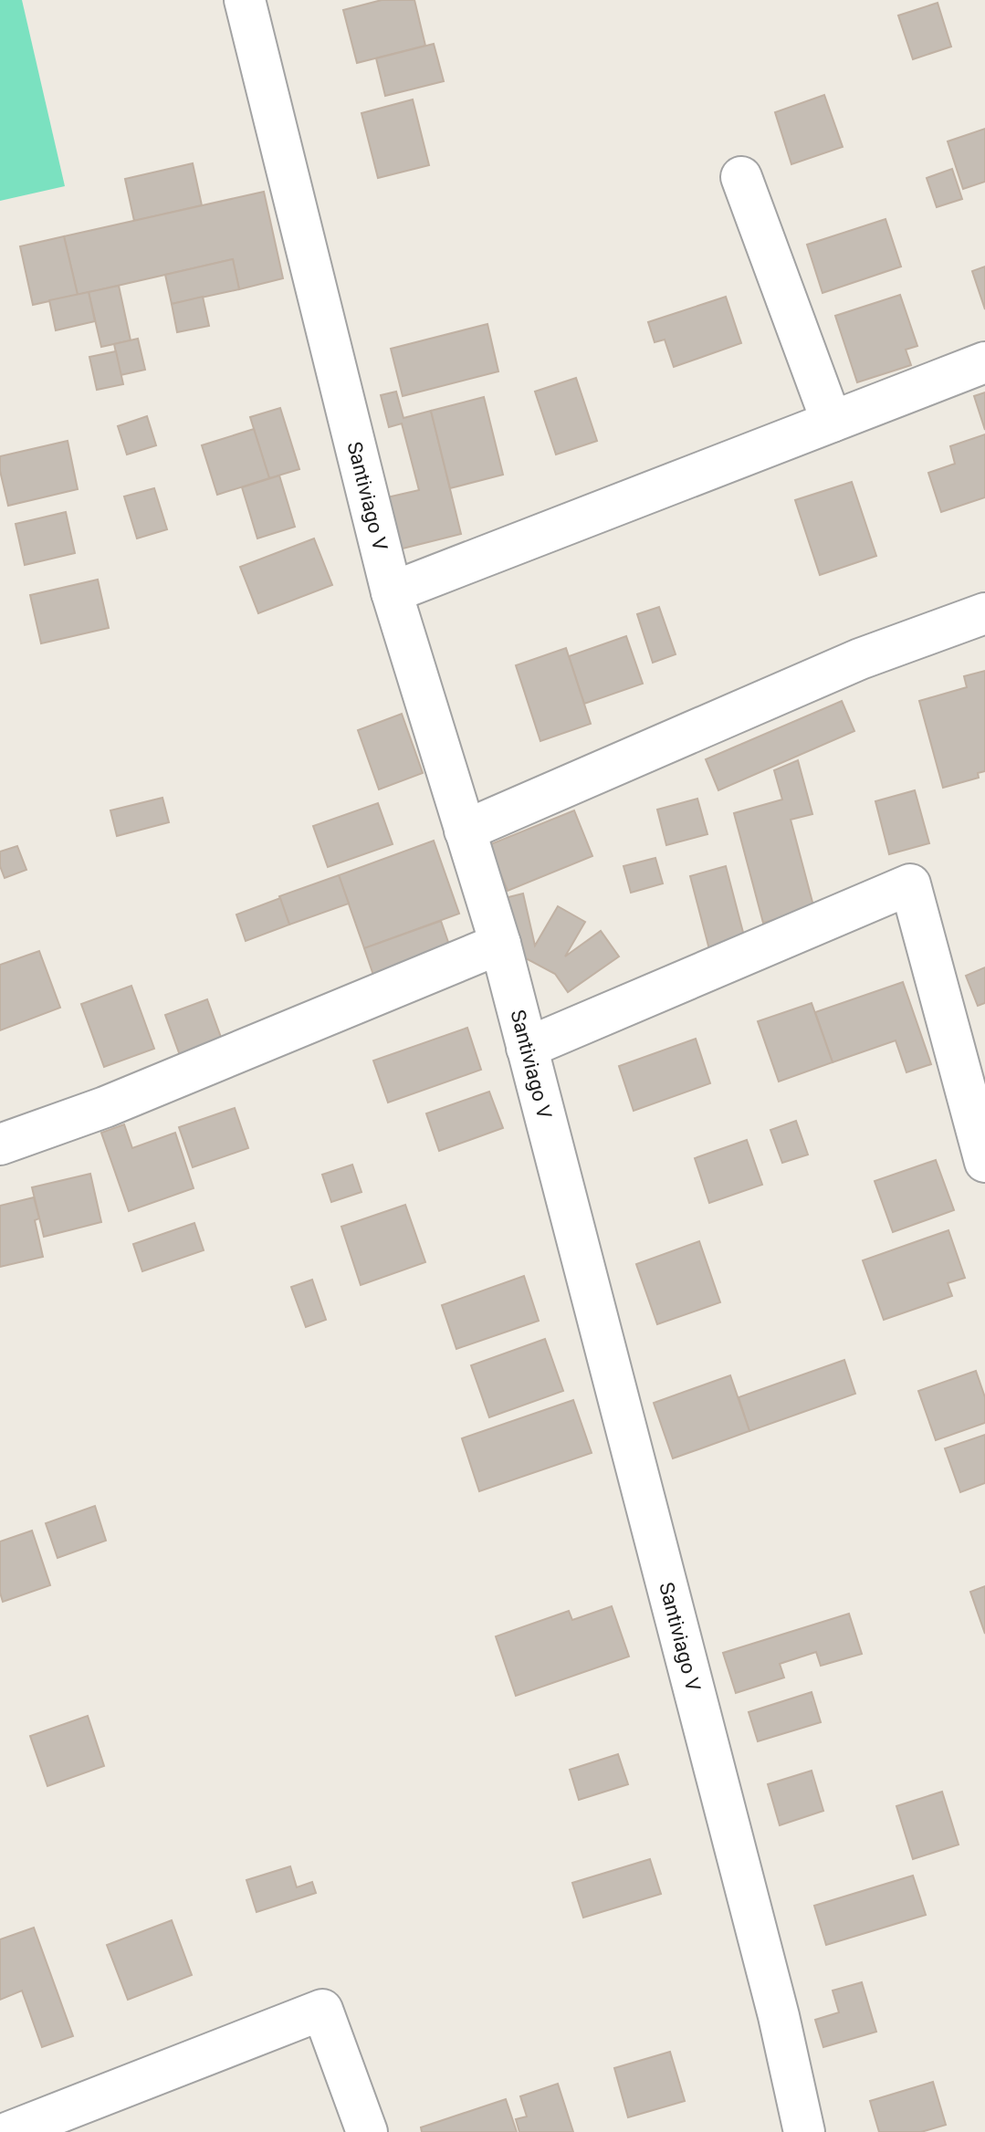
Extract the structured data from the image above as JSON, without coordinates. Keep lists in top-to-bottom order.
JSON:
{
  "streets": {
    "street": ["Santiviago V"]
  }
}
